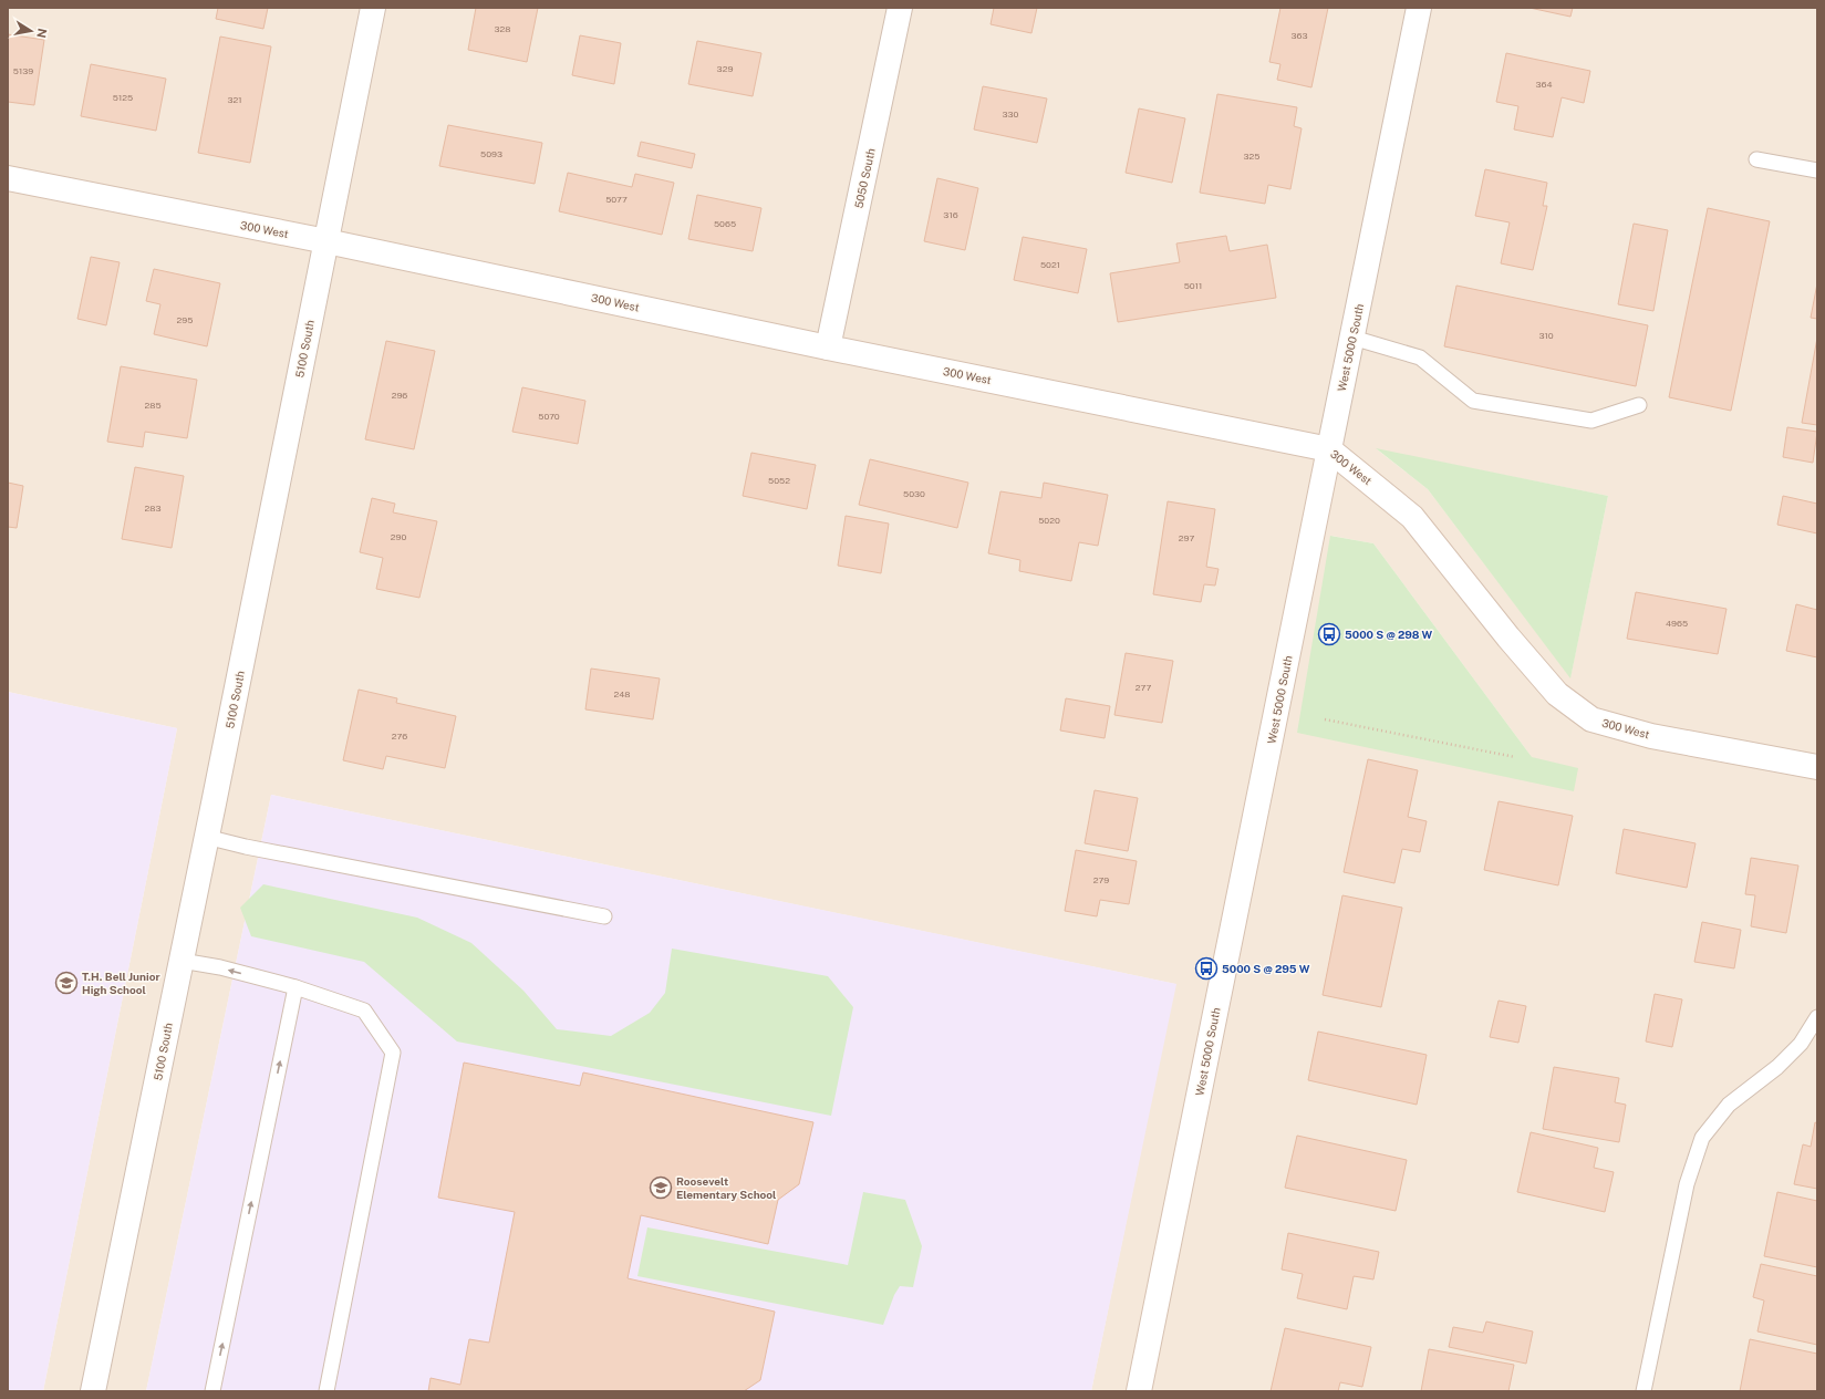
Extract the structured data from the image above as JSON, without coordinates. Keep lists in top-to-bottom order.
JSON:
{
  "streets": {
    "main road": [
      "5050 South",
      "300 West",
      "West 5000 South",
      "5100 South"
    ]
  },
  "crossings": [
    ["5050 South", "300 West"],
    ["300 West", "West 5000 South"],
    ["300 West", "5100 South"]
  ],
  "places": {
    "bus stop": ["5000 S @ 298 W", "5000 S @ 295 W"],
    "school or university": ["T.H. Bell Junior High School", "Roosevelt Elementary School"]
  },
  "house_numbers": [
    "328",
    "363",
    "329",
    "5139",
    "364",
    "5125",
    "321",
    "330",
    "5093",
    "325",
    "5077",
    "316",
    "5065",
    "5021",
    "5011",
    "295",
    "310",
    "296",
    "285",
    "5070",
    "5052",
    "5030",
    "283",
    "5020",
    "290",
    "297",
    "4965",
    "277",
    "248",
    "276",
    "279"
  ],
  "north": "right"
}
